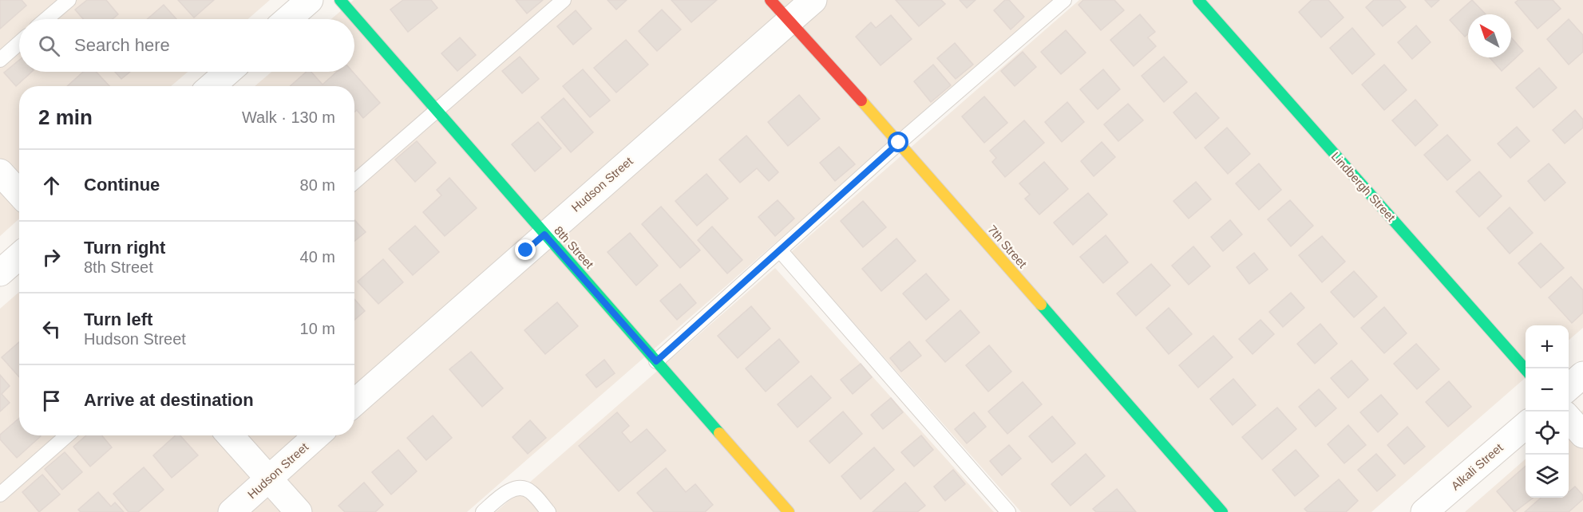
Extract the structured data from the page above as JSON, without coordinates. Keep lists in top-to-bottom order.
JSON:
{
  "streets": {
    "street": [
      "Hudson Street",
      "Lindbergh Street",
      "7th Street",
      "8th Street",
      "Alkali Street"
    ]
  },
  "crossings": [
    ["Hudson Street", "7th Street"],
    ["Hudson Street", "8th Street"]
  ],
  "north": "top left",
  "page": {
    "search": "Search here",
    "heading": ["2 min", "Walk · 130 m"],
    "list": [
      ["Continue", "80 m"],
      ["Turn right", "8th Street", "40 m"],
      ["Turn left", "Hudson Street", "10 m"],
      "Arrive at destination"
    ],
    "map_buttons": ["+", "−"]
  }
}
